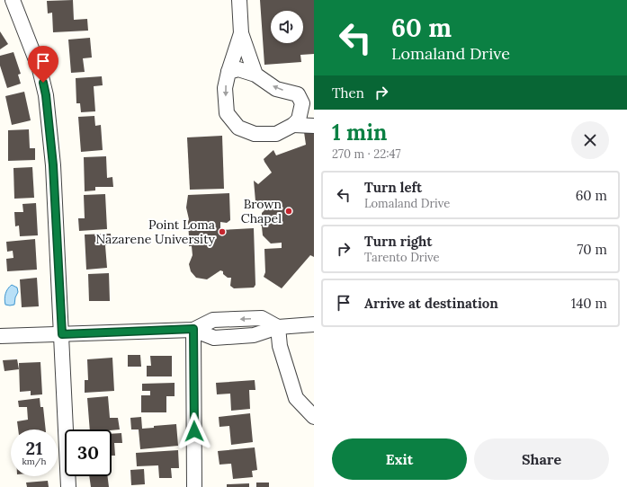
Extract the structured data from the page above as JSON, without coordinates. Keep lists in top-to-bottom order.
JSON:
{
  "places": ["Brown Chapel", "Point Loma Nazarene University"],
  "page": {
    "turn": ["60 m", "Lomaland Drive"],
    "then": "Then",
    "heading": ["1 min", "270 m · 22:47"],
    "list": [
      {
        "name": "Turn left",
        "note": "Lomaland Drive",
        "value": "60 m"
      },
      {
        "name": "Turn right",
        "note": "Tarento Drive",
        "value": "70 m"
      },
      {
        "name": "Arrive at destination",
        "value": "140 m"
      }
    ],
    "speed": "21 km/h",
    "limit": "30",
    "buttons": ["Exit", "Share"]
  }
}
